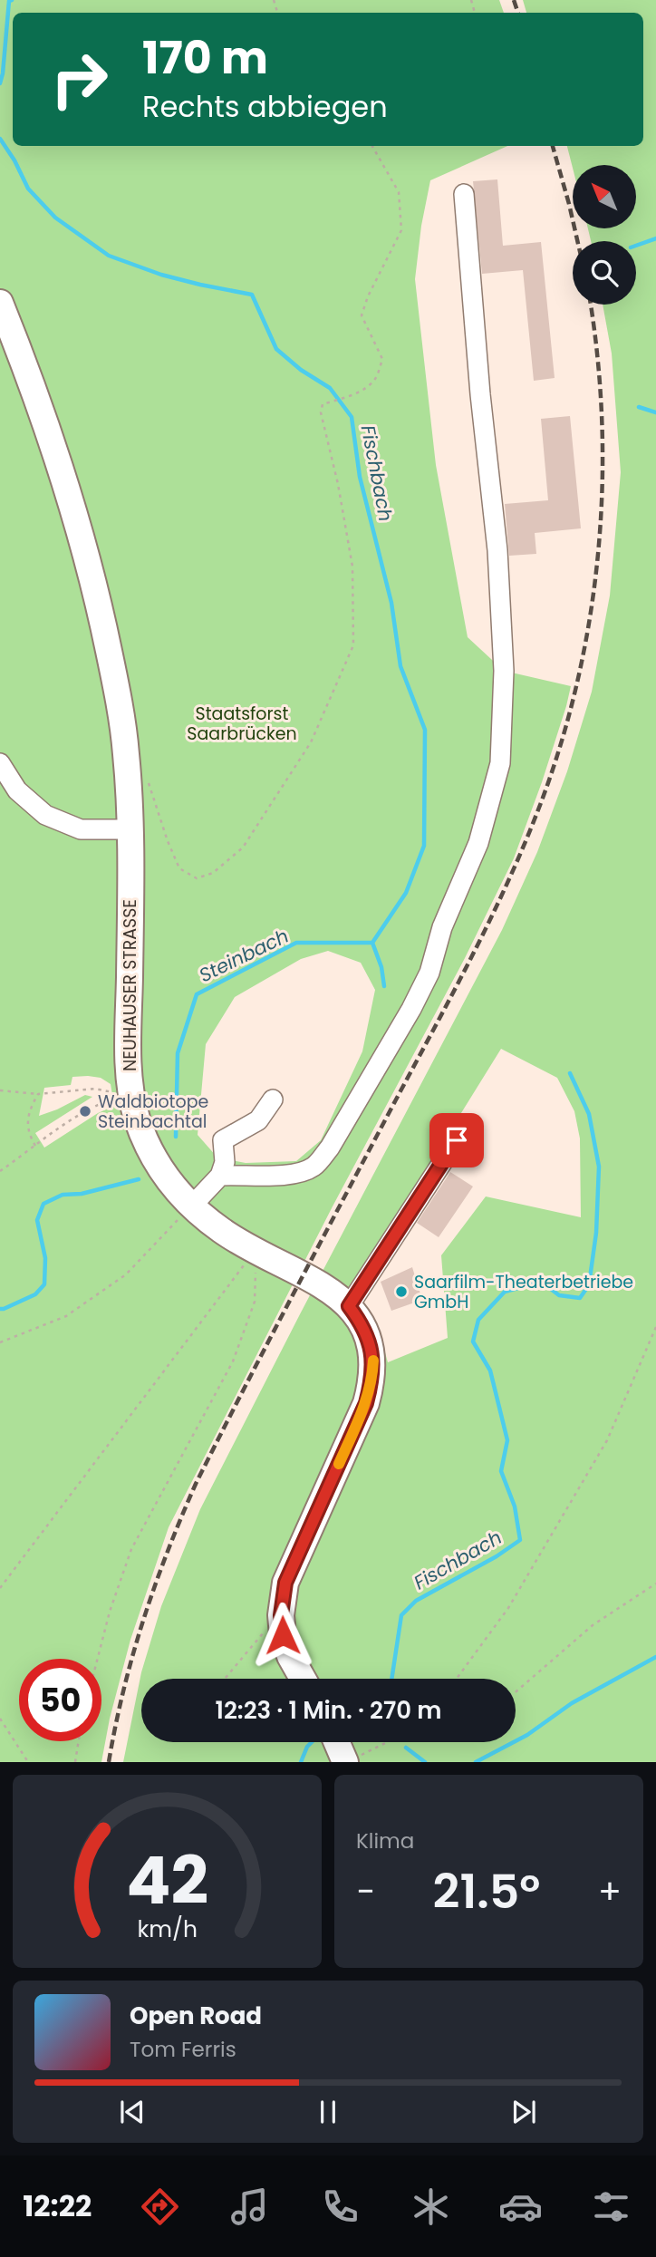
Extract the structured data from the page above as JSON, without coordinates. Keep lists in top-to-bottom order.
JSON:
{
  "streets": {
    "main road": ["NEUHAUSER STRASSE"]
  },
  "water": ["Fischbach", "Steinbach"],
  "parks": ["Staatsforst Saarbrücken"],
  "places": ["Waldbiotope Steinbachtal", "Saarfilm-Theaterbetriebe GmbH"],
  "north": "top left",
  "page": {
    "turn": ["170 m", "Rechts abbiegen"],
    "limit": "50",
    "trip": "12:23 · 1 Min. · 270 m",
    "tile": "Klima",
    "heat": ["−", "21.5°", "+"],
    "song": ["Open Road", "Tom Ferris"],
    "tabs": "12:22",
    "gauge": ["42", "km/h"]
  }
}
